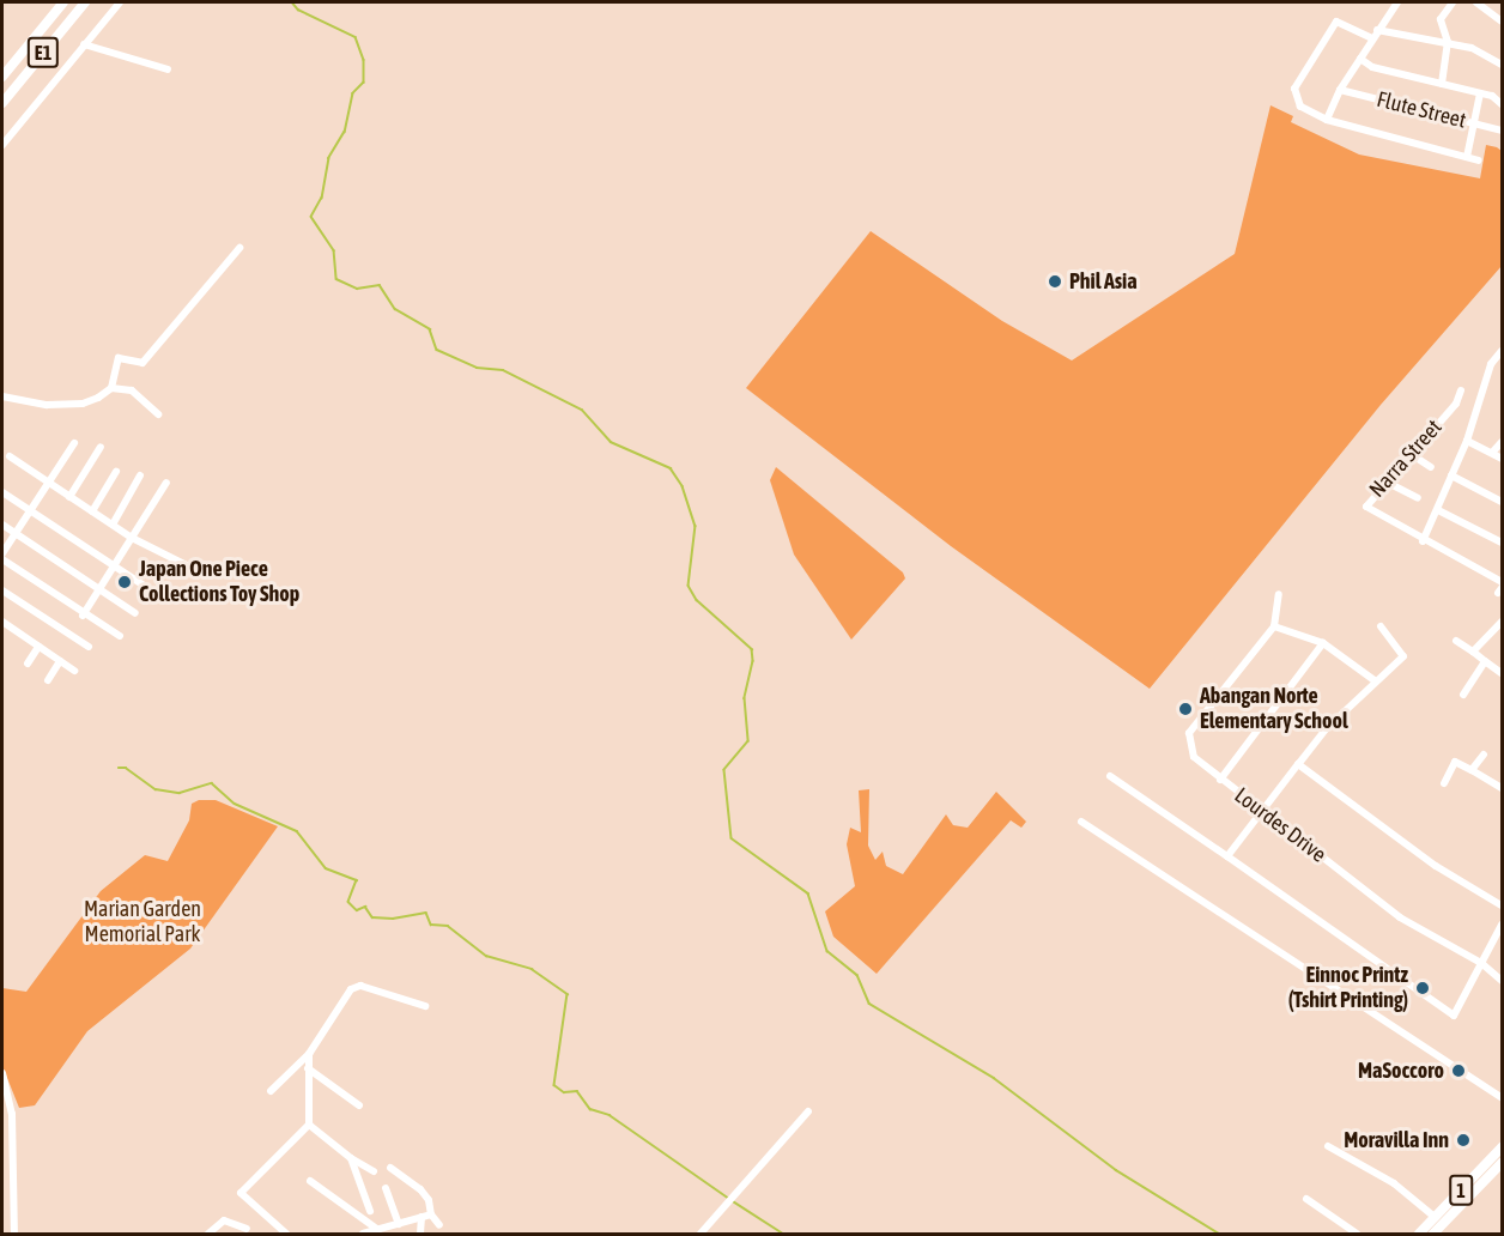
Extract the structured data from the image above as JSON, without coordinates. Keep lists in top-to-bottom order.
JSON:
{
  "streets": {
    "highway": ["E1", "1"],
    "street": ["Flute Street", "Narra Street", "Lourdes Drive"]
  },
  "parks": ["Marian Garden Memorial Park"],
  "places": [
    "Phil Asia",
    "Japan One Piece Collections Toy Shop",
    "Abangan Norte Elementary School",
    "Einnoc Printz (Tshirt Printing)",
    "MaSoccoro",
    "Moravilla Inn"
  ]
}
